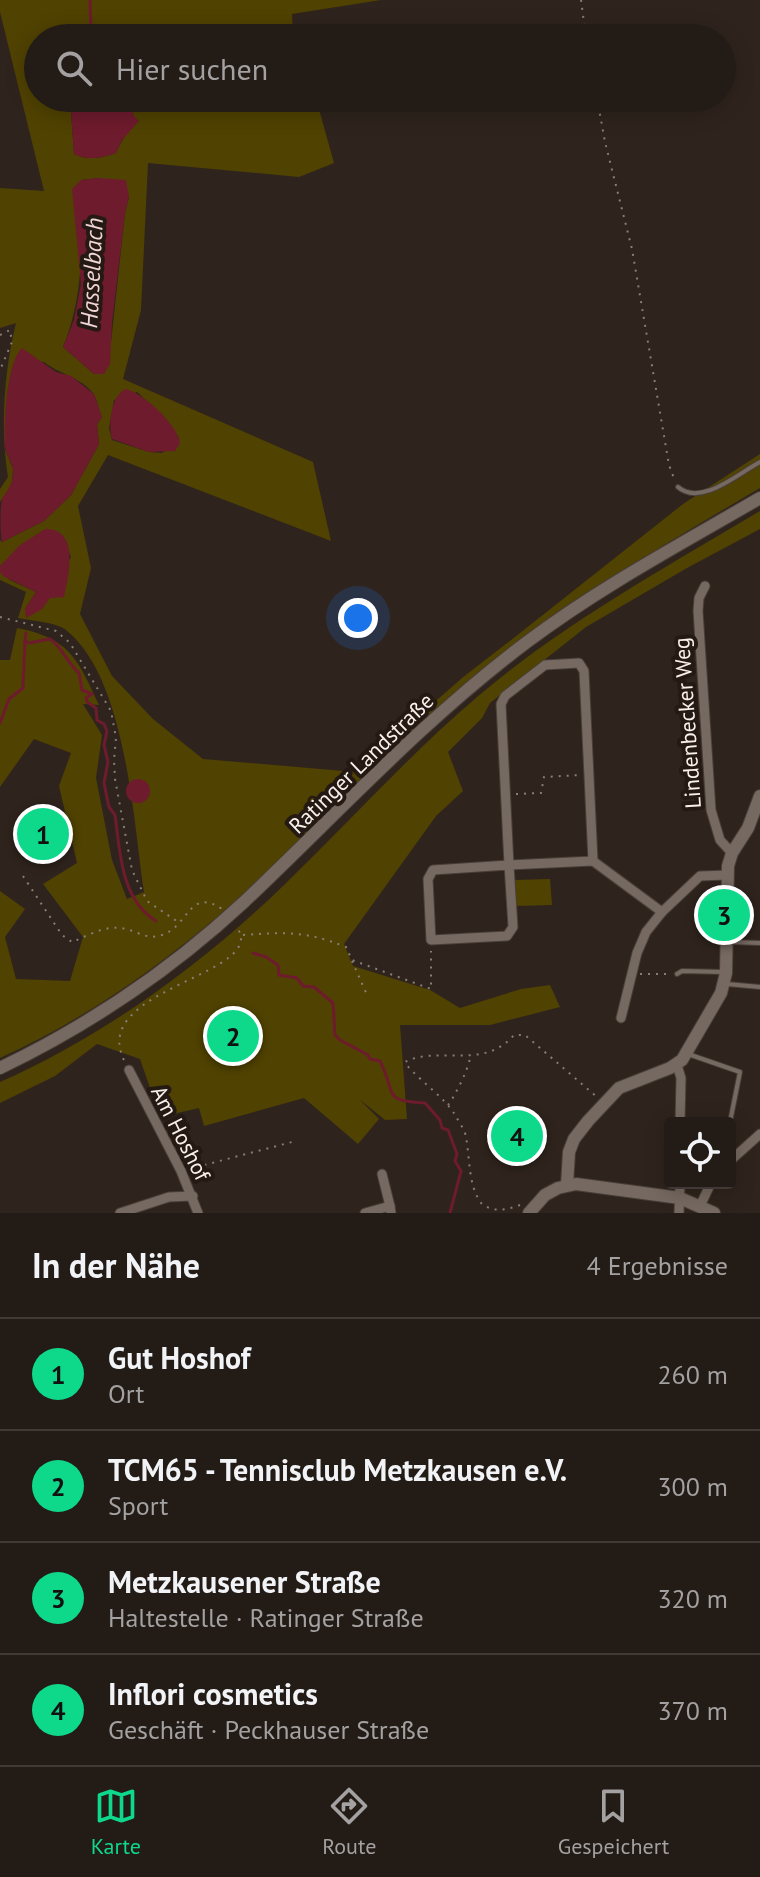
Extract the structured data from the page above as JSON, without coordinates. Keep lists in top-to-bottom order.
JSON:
{
  "streets": {
    "main road": ["Ratinger Landstraße"],
    "street": ["Lindenbecker Weg", "Am Hoshof"]
  },
  "water": ["Hasselbach"],
  "page": {
    "search": "Hier suchen",
    "pins": [
      "1",
      "3",
      "2",
      "4"
    ],
    "heading": ["In der Nähe", "4 Ergebnisse"],
    "list": [
      {
        "mark": "1",
        "name": "Gut Hoshof",
        "note": "Ort",
        "value": "260 m"
      },
      {
        "mark": "2",
        "name": "TCM65 - Tennisclub Metzkausen e.V.",
        "note": "Sport",
        "value": "300 m"
      },
      {
        "mark": "3",
        "name": "Metzkausener Straße",
        "note": "Haltestelle · Ratinger Straße",
        "value": "320 m"
      },
      {
        "mark": "4",
        "name": "Inflori cosmetics",
        "note": "Geschäft · Peckhauser Straße",
        "value": "370 m"
      }
    ],
    "nav": ["Karte", "Route", "Gespeichert"]
  }
}
